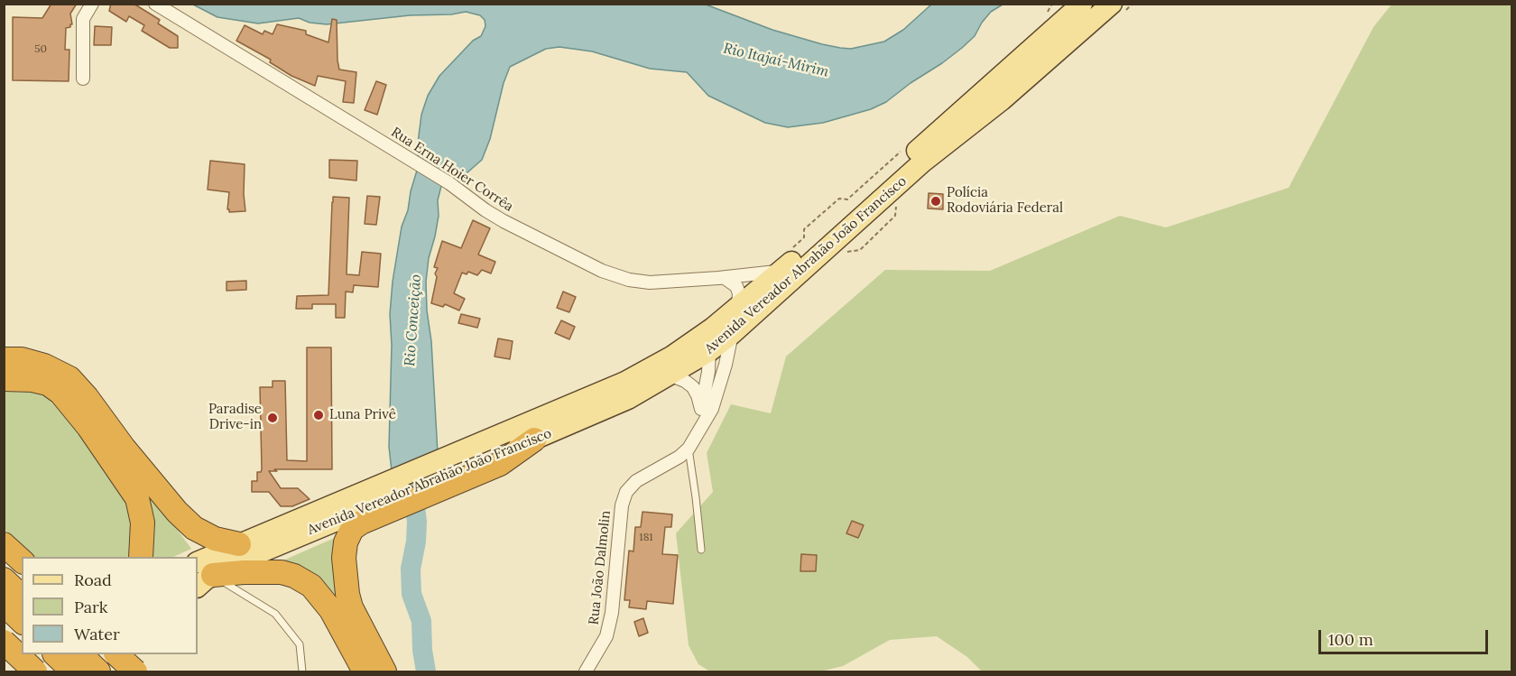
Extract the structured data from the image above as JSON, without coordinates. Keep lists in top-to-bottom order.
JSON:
{
  "streets": {
    "main road": ["Avenida Vereador Abrahão João Francisco"],
    "street": ["Rua Erna Hoier Corrêa", "Rua João Dalmolin"]
  },
  "crossings": [
    ["Rua Erna Hoier Corrêa", "Avenida Vereador Abrahão João Francisco"],
    ["Avenida Vereador Abrahão João Francisco", "Rua João Dalmolin"]
  ],
  "water": ["Rio Itajaí-Mirim", "Rio Conceição"],
  "places": ["Polícia Rodoviária Federal", "Luna Privê", "Paradise Drive-in"],
  "house_numbers": ["50", "181"],
  "legend": ["Road", "Park", "Water"],
  "scale_bar": "100 m"
}
